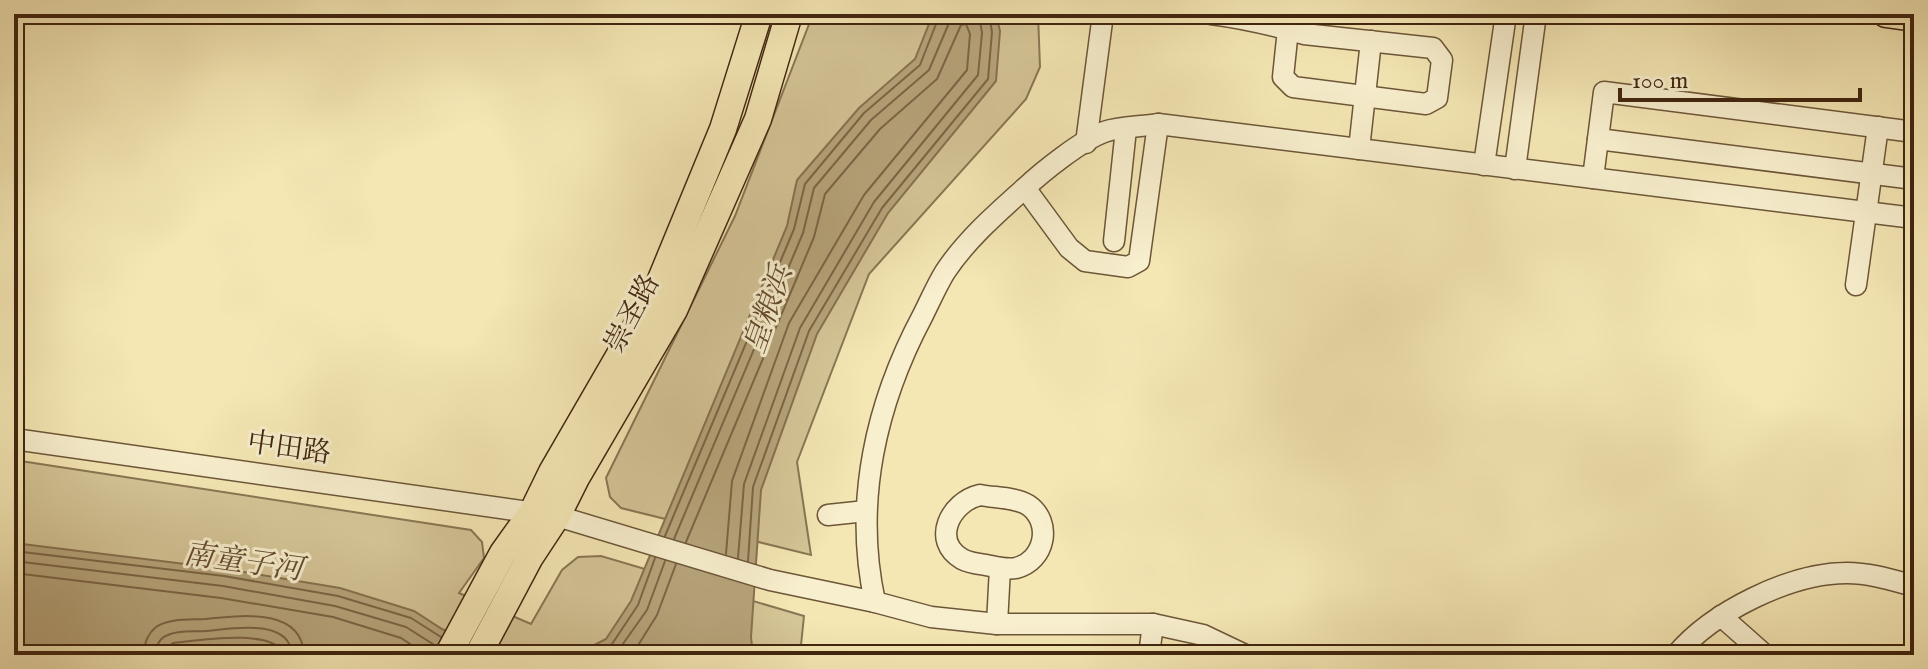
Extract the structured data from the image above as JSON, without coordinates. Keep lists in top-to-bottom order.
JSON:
{
  "streets": {
    "main road": ["崇圣路"],
    "street": ["中田路"]
  },
  "crossings": [
    ["崇圣路", "中田路"]
  ],
  "water": ["皇粮浜", "南童子河"],
  "scale_bar": "100 m"
}
